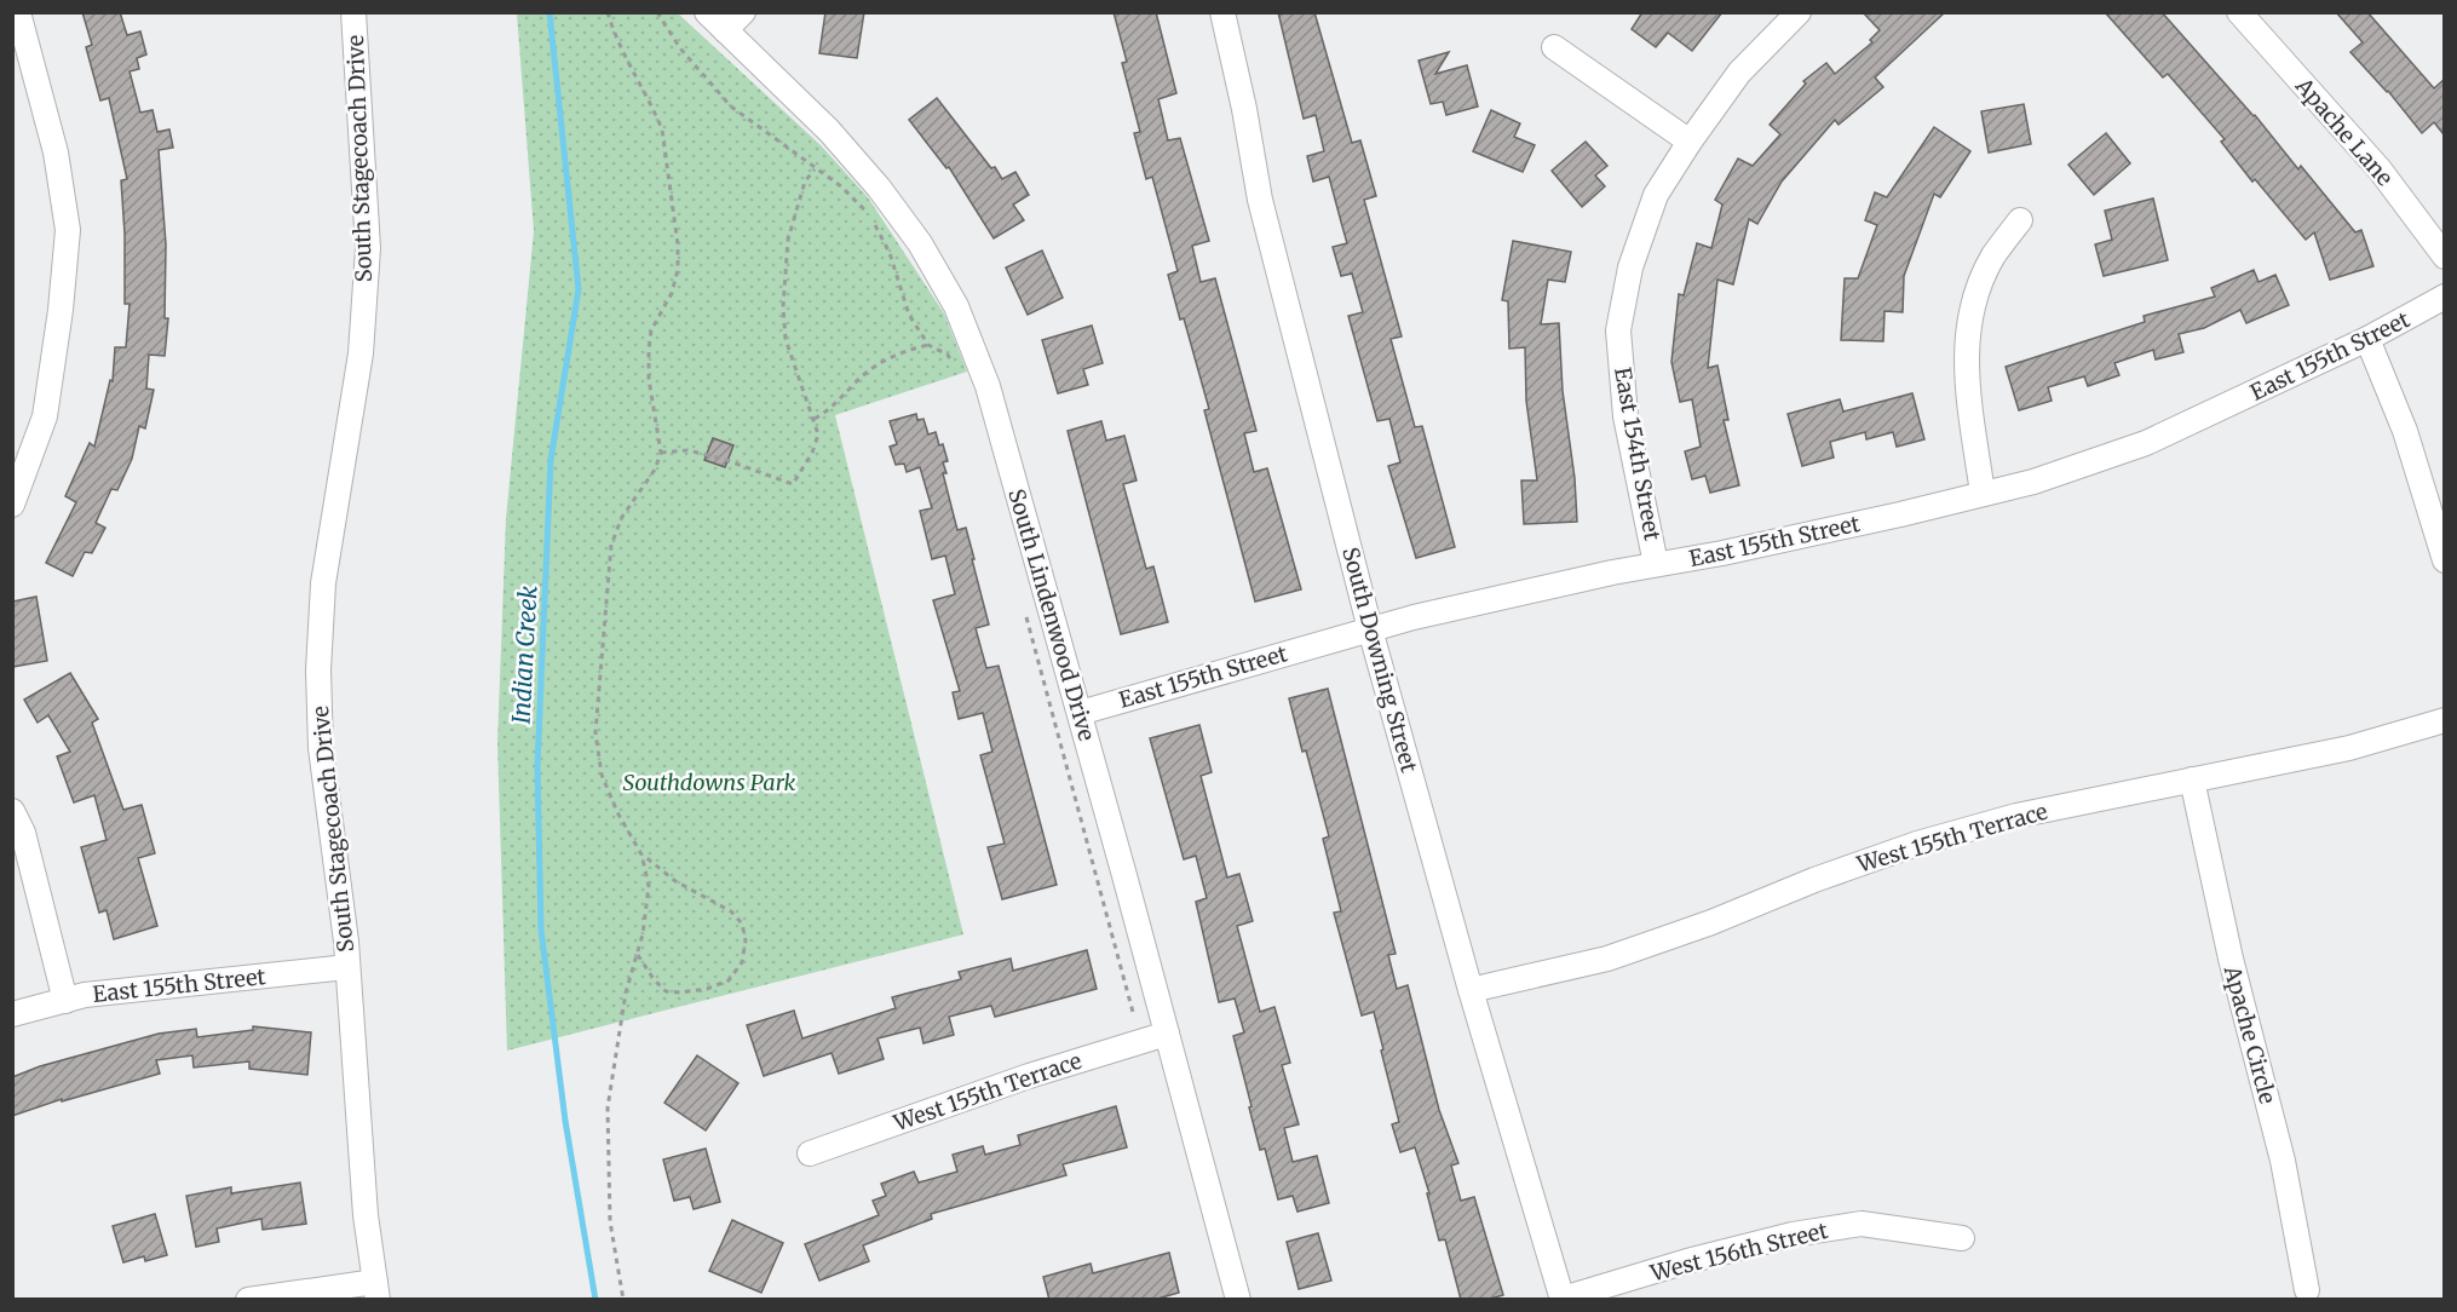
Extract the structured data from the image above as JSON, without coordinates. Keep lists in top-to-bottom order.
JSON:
{
  "streets": {
    "street": [
      "Apache Lane",
      "South Stagecoach Drive",
      "East 155th Street",
      "East 154th Street",
      "South Lindenwood Drive",
      "South Downing Street",
      "West 155th Terrace",
      "Apache Circle",
      "West 156th Street"
    ]
  },
  "crossings": [
    ["South Stagecoach Drive", "East 155th Street"],
    ["East 155th Street", "East 154th Street"],
    ["East 155th Street", "South Lindenwood Drive"],
    ["East 155th Street", "South Downing Street"],
    ["South Lindenwood Drive", "West 155th Terrace"],
    ["South Downing Street", "West 155th Terrace"],
    ["South Downing Street", "West 156th Street"],
    ["West 155th Terrace", "Apache Circle"]
  ],
  "water": ["Indian Creek"],
  "parks": ["Southdowns Park"]
}
